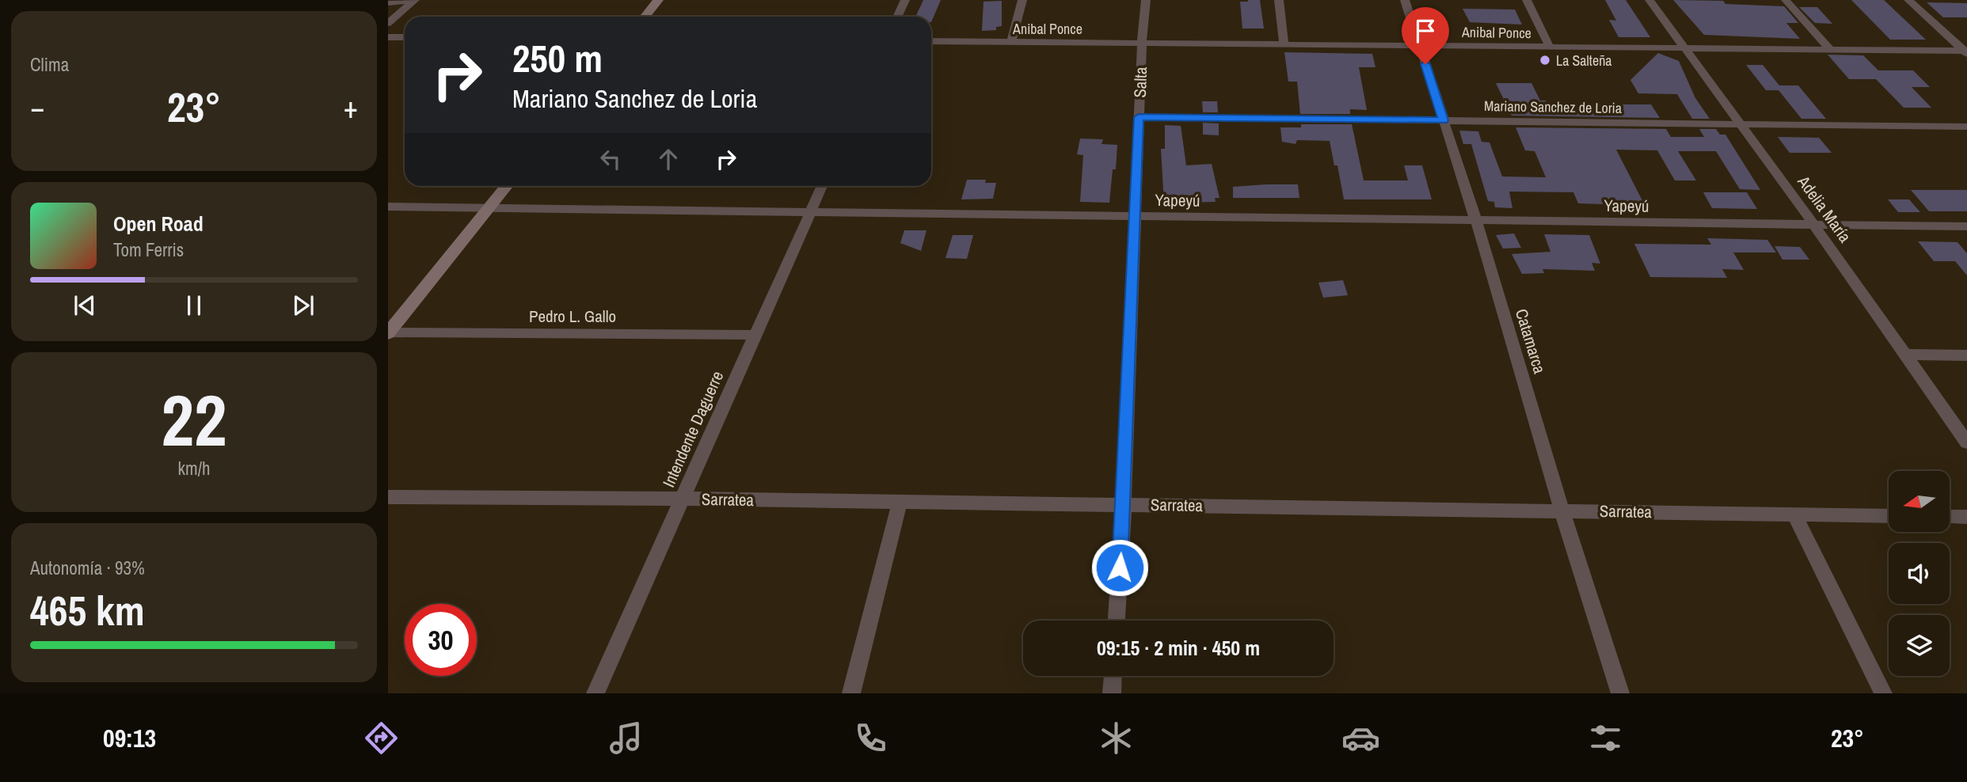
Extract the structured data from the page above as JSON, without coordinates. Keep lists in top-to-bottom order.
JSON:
{
  "streets": {
    "street": [
      "Anibal Ponce",
      "Salta",
      "Mariano Sanchez de Loria",
      "Yapeyú",
      "Adelia María",
      "Pedro L. Gallo",
      "Catamarca",
      "Intendente Daguerre",
      "Sarratea"
    ]
  },
  "crossings": [
    ["Anibal Ponce", "Salta"],
    ["Anibal Ponce", "Adelia María"],
    ["Anibal Ponce", "Catamarca"],
    ["Salta", "Mariano Sanchez de Loria"],
    ["Salta", "Yapeyú"],
    ["Salta", "Sarratea"],
    ["Mariano Sanchez de Loria", "Adelia María"],
    ["Mariano Sanchez de Loria", "Catamarca"],
    ["Yapeyú", "Adelia María"],
    ["Yapeyú", "Catamarca"],
    ["Yapeyú", "Intendente Daguerre"],
    ["Pedro L. Gallo", "Intendente Daguerre"],
    ["Catamarca", "Sarratea"],
    ["Intendente Daguerre", "Sarratea"]
  ],
  "places": ["La Salteña"],
  "north": "left",
  "page": {
    "tile": [
      "Clima",
      ["22", "km/h"],
      ["Autonomía · 93%", "465 km"]
    ],
    "turn": ["250 m", "Mariano Sanchez de Loria"],
    "heat": ["−", "23°", "+"],
    "song": ["Open Road", "Tom Ferris"],
    "limit": "30",
    "trip": "09:15 · 2 min · 450 m",
    "tabs": ["09:13", "23°"]
  }
}
